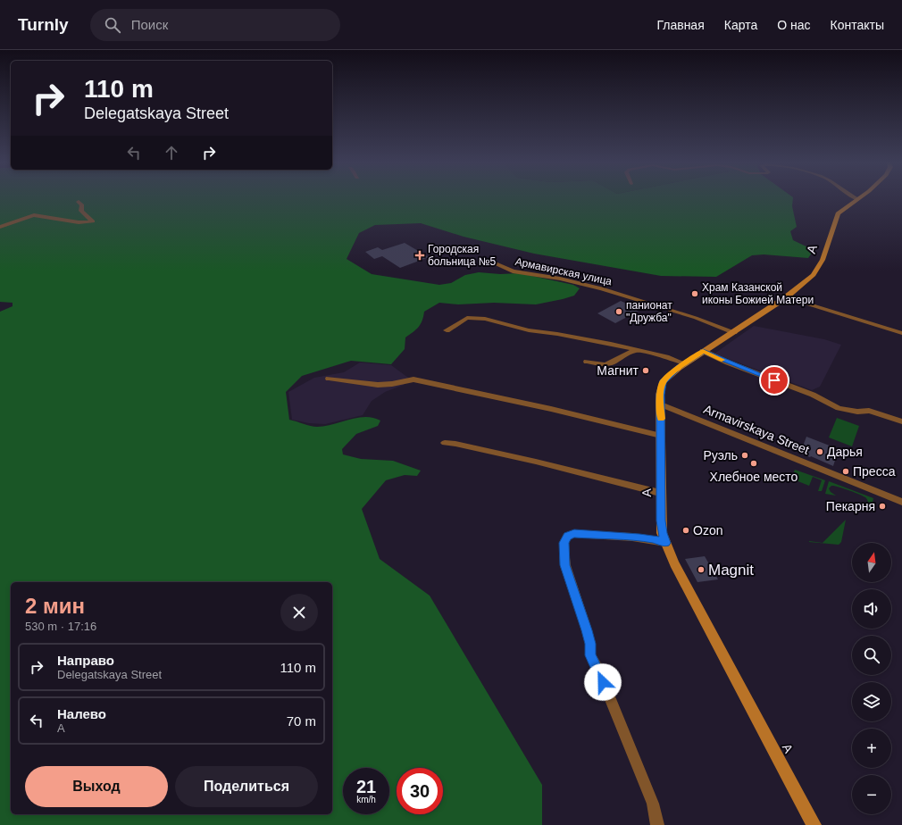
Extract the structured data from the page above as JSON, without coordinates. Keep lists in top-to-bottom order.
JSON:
{
  "streets": {
    "main road": ["A"],
    "street": ["Армавирская улица", "Armavirskaya Street"]
  },
  "crossings": [
    ["A", "Армавирская улица"],
    ["A", "Armavirskaya Street"]
  ],
  "places": {
    "health": ["Городская больница №5"],
    "other": [
      "Храм Казанской иконы Божией Матери",
      "панионат \"Дружба\"",
      "Магнит",
      "Дарья",
      "Руэль",
      "Хлебное место",
      "Пресса",
      "Пекарня",
      "Ozon",
      "Magnit"
    ]
  },
  "north": "top",
  "page": {
    "header": "Turnly",
    "search": "Поиск",
    "nav": [
      "Главная",
      "Карта",
      "О нас",
      "Контакты"
    ],
    "turn": ["110 m", "Delegatskaya Street"],
    "map_buttons": ["+", "−"],
    "heading": ["2 мин", "530 m · 17:16"],
    "list": [
      {
        "name": "Направо",
        "note": "Delegatskaya Street",
        "value": "110 m"
      },
      {
        "name": "Налево",
        "note": "A",
        "value": "70 m"
      }
    ],
    "buttons": ["Выход", "Поделиться"],
    "speed": "21 km/h",
    "limit": "30"
  }
}
